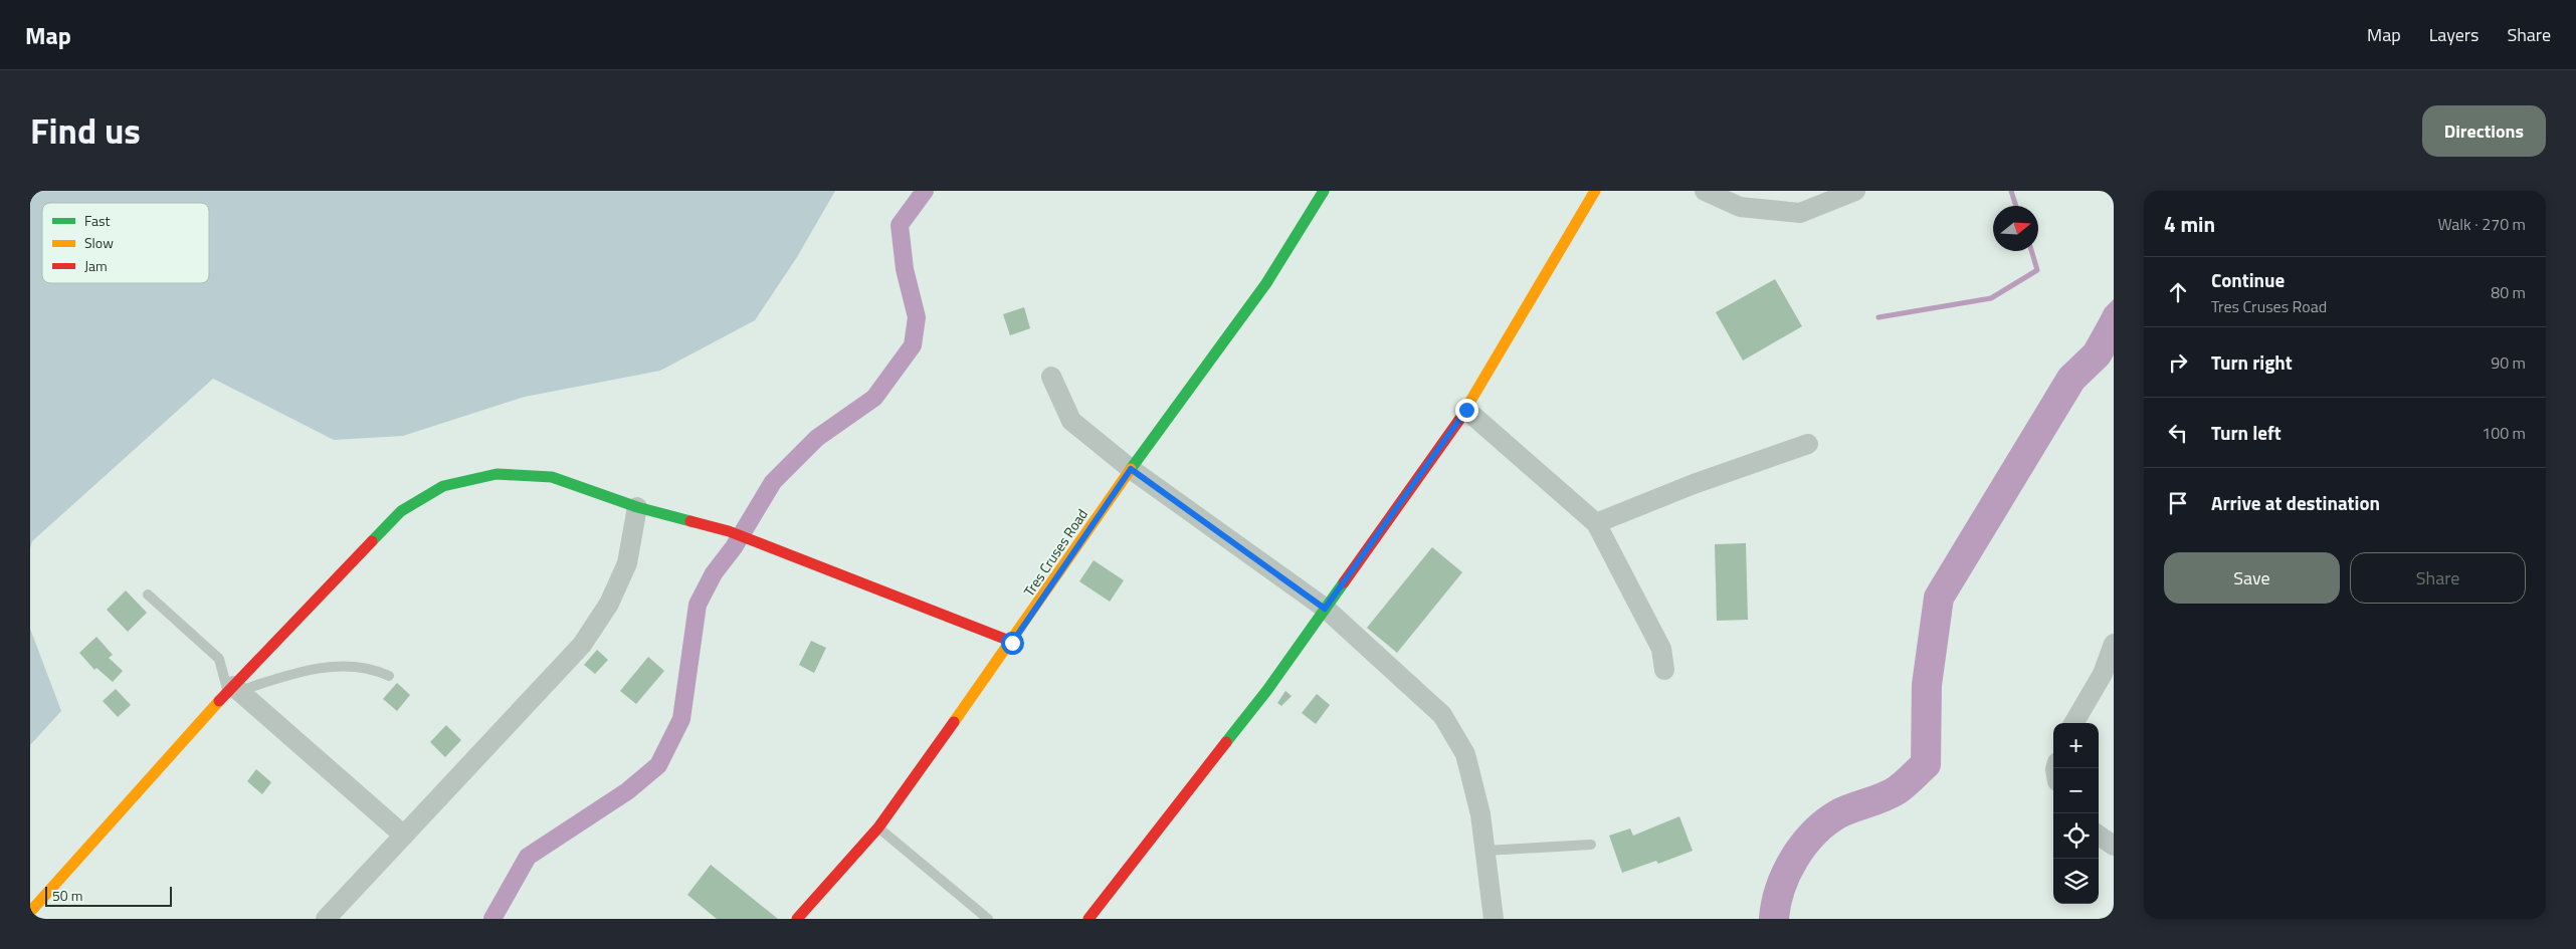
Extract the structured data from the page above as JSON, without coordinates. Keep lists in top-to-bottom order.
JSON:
{
  "streets": {
    "street": ["Tres Cruses Road"]
  },
  "legend": ["Fast", "Slow", "Jam"],
  "scale_bar": "50 m",
  "north": "right",
  "page": {
    "header": "Map",
    "nav": ["Map", "Layers", "Share"],
    "title": "Find us",
    "buttons": [
      "Directions",
      ["Save", "Share"]
    ],
    "heading": ["4 min", "Walk · 270 m"],
    "list": [
      ["Continue", "Tres Cruses Road", "80 m"],
      ["Turn right", "90 m"],
      ["Turn left", "100 m"],
      "Arrive at destination"
    ],
    "map_buttons": ["+", "−"],
    "scale": "50 m"
  }
}
